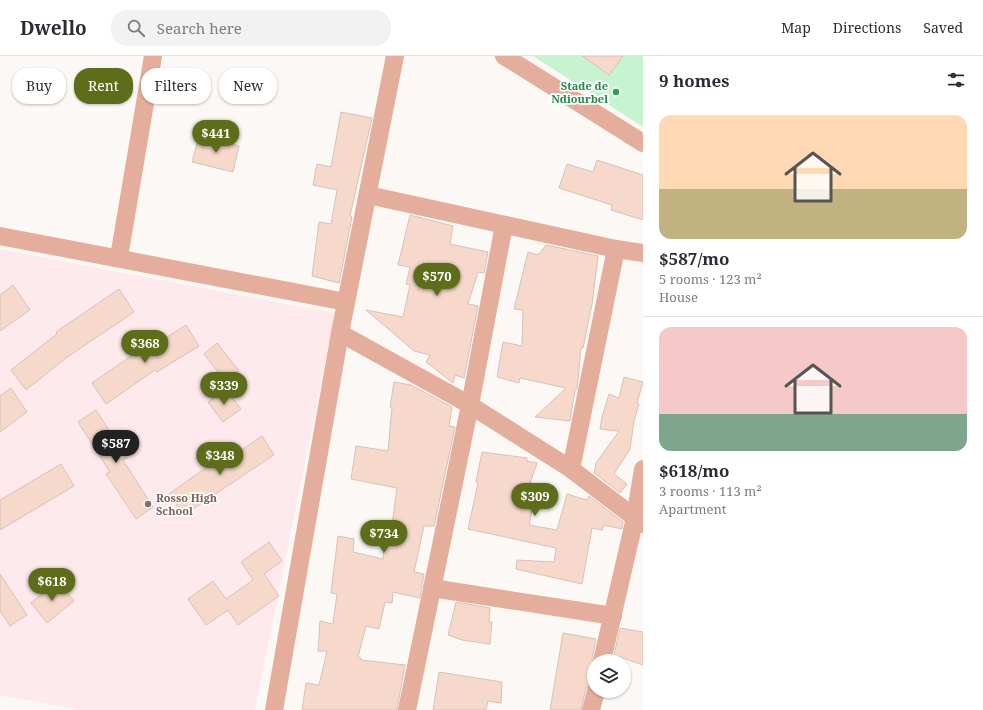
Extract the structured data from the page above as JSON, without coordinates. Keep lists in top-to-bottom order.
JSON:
{
  "places": ["Stade de Ndiourbel", "Rosso High School"],
  "page": {
    "header": "Dwello",
    "search": "Search here",
    "nav": ["Map", "Directions", "Saved"],
    "heading": "9 homes",
    "chip": [
      "Buy",
      "Rent",
      "Filters",
      "New"
    ],
    "list": [
      {
        "name": "$587/mo",
        "note": "5 rooms · 123 m² · House"
      },
      {
        "name": "$618/mo",
        "note": "3 rooms · 113 m² · Apartment"
      }
    ],
    "price": [
      "$441",
      "$570",
      "$368",
      "$339",
      "$587",
      "$348",
      "$309",
      "$734",
      "$618"
    ]
  }
}
